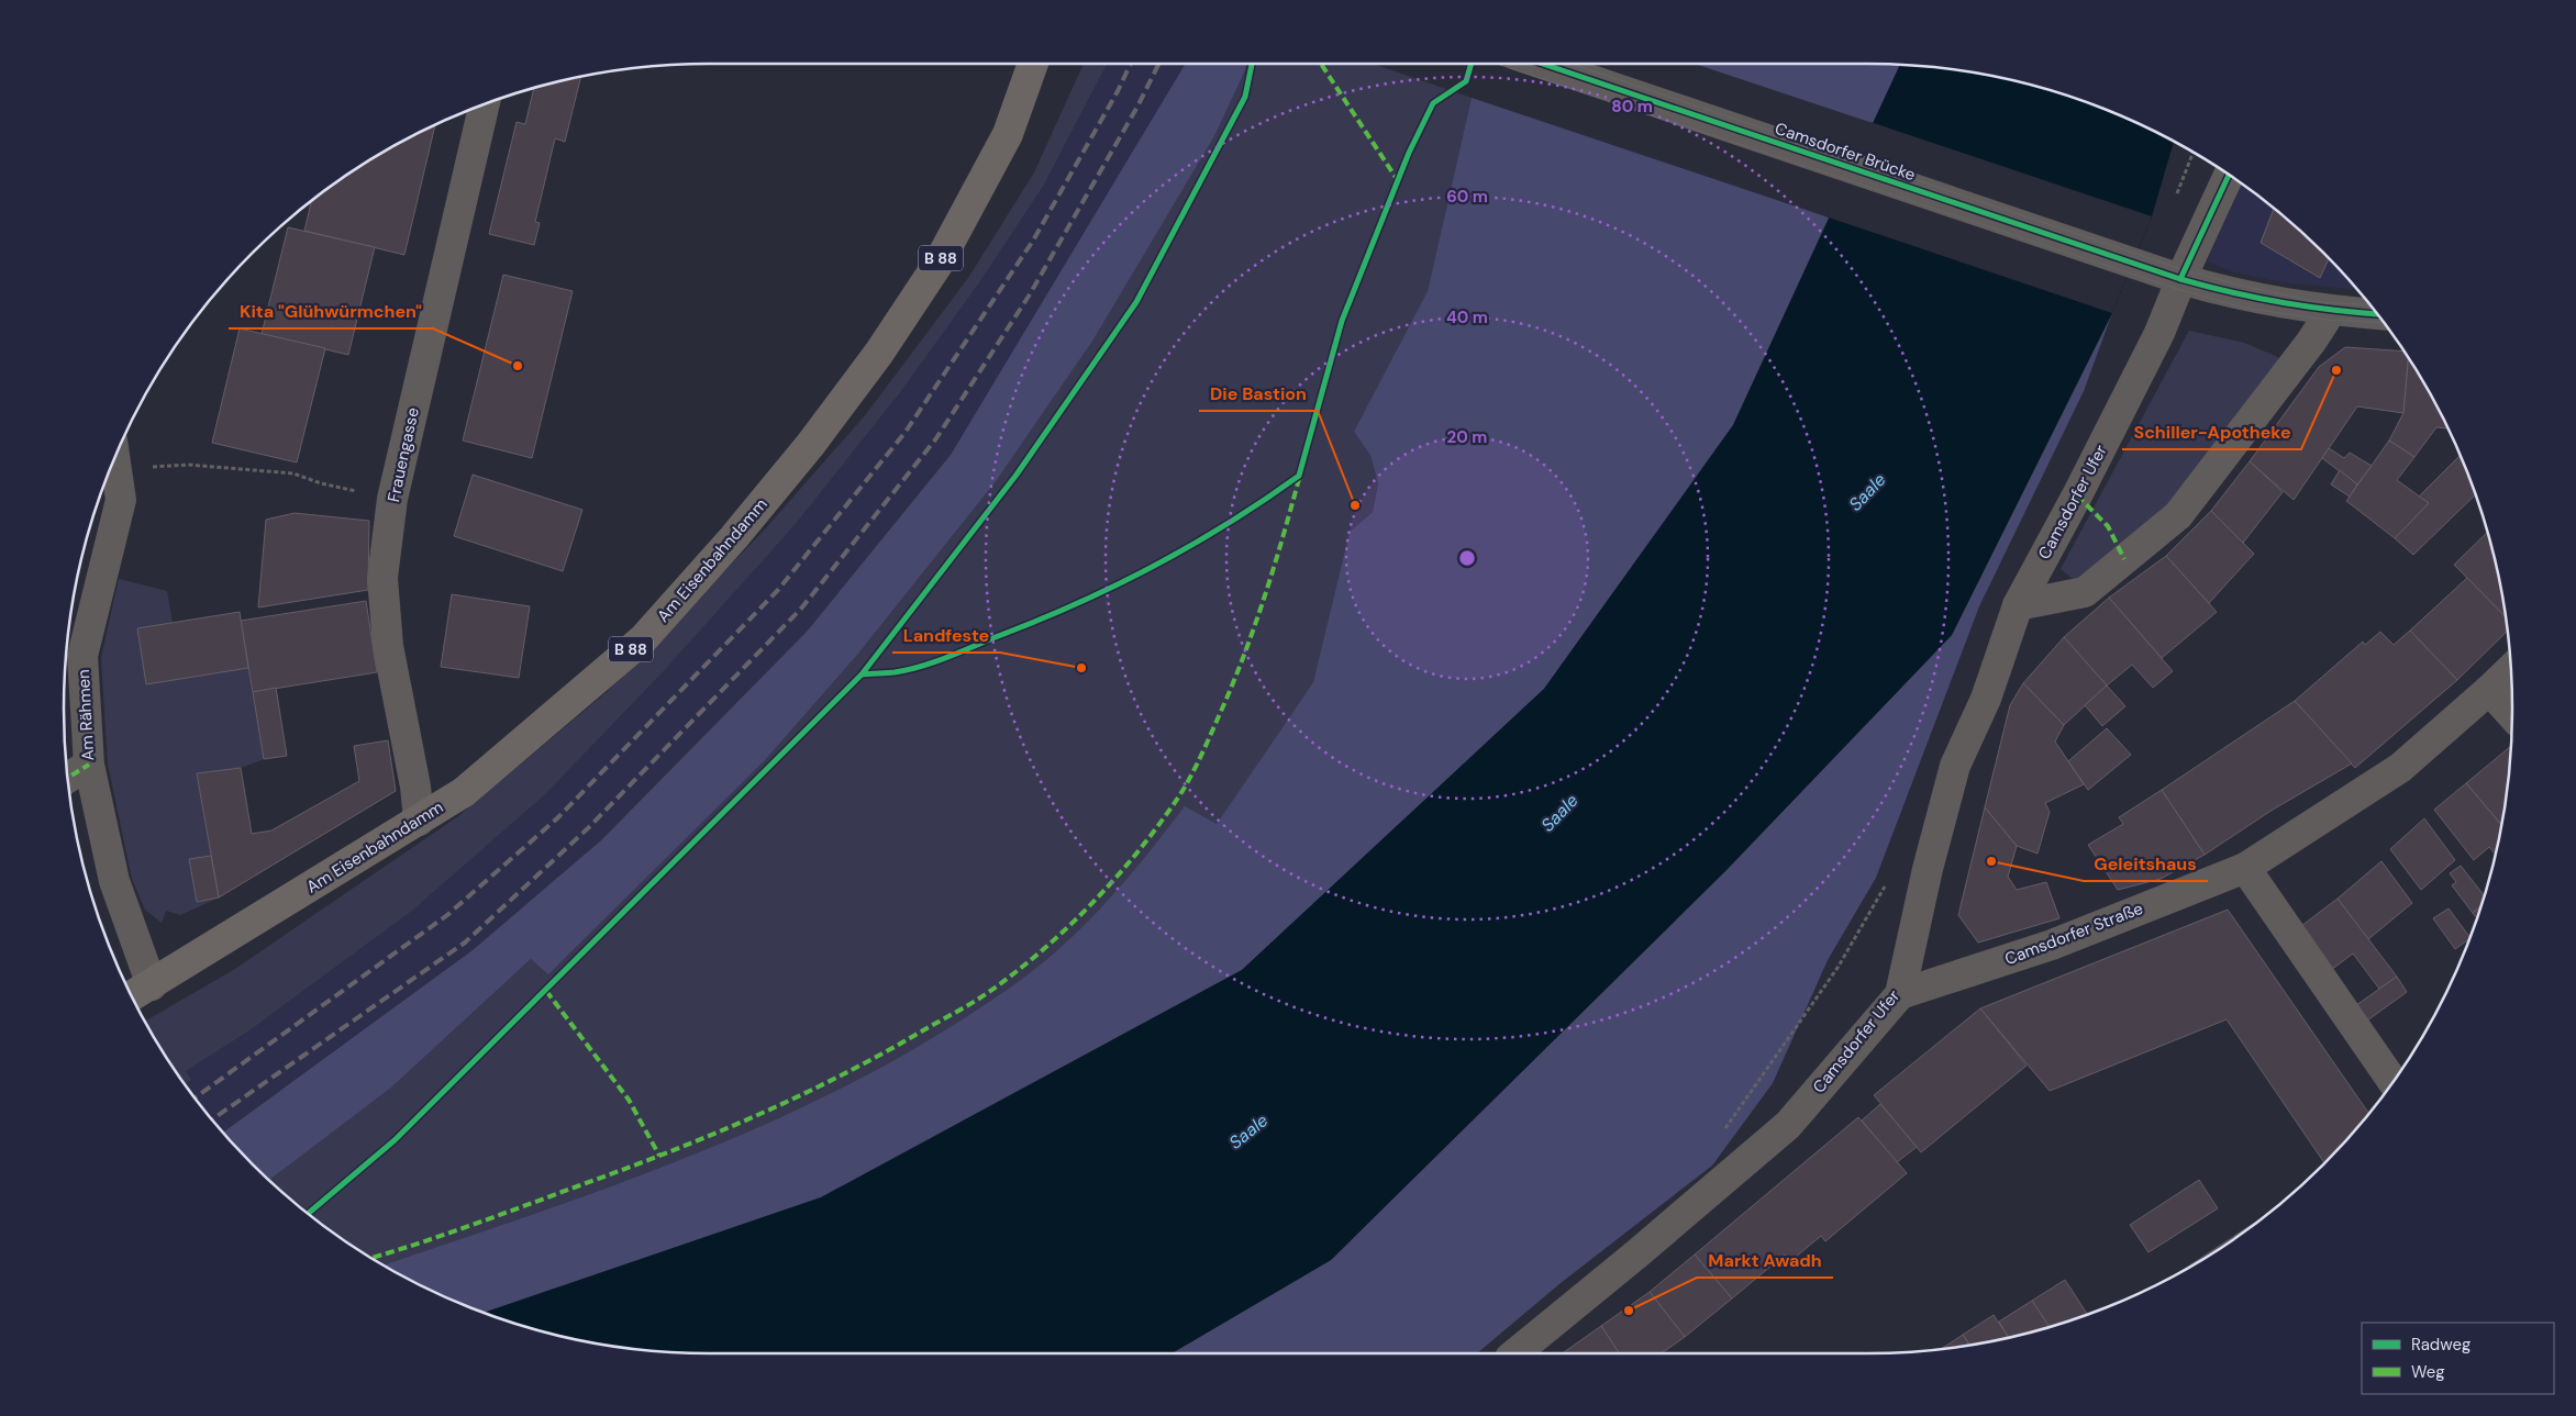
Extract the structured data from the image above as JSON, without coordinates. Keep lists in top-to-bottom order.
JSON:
{
  "streets": {
    "main road": ["B 88", "Am Eisenbahndamm"],
    "street": [
      "Camsdorfer Brücke",
      "Frauengasse",
      "Camsdorfer Ufer",
      "Am Rähmen",
      "Camsdorfer Straße"
    ]
  },
  "crossings": [
    ["Camsdorfer Brücke", "Camsdorfer Ufer"],
    ["Frauengasse", "Am Eisenbahndamm"],
    ["Camsdorfer Ufer", "Camsdorfer Straße"],
    ["Am Eisenbahndamm", "Am Rähmen"]
  ],
  "water": ["Saale"],
  "places": [
    "Kita \"Glühwürmchen\"",
    "Schiller-Apotheke",
    "Die Bastion",
    "Landfeste",
    "Geleitshaus",
    "Markt Awadh"
  ],
  "legend": ["Radweg", "Weg"],
  "rings": [
    "80 m",
    "60 m",
    "40 m",
    "20 m"
  ]
}
